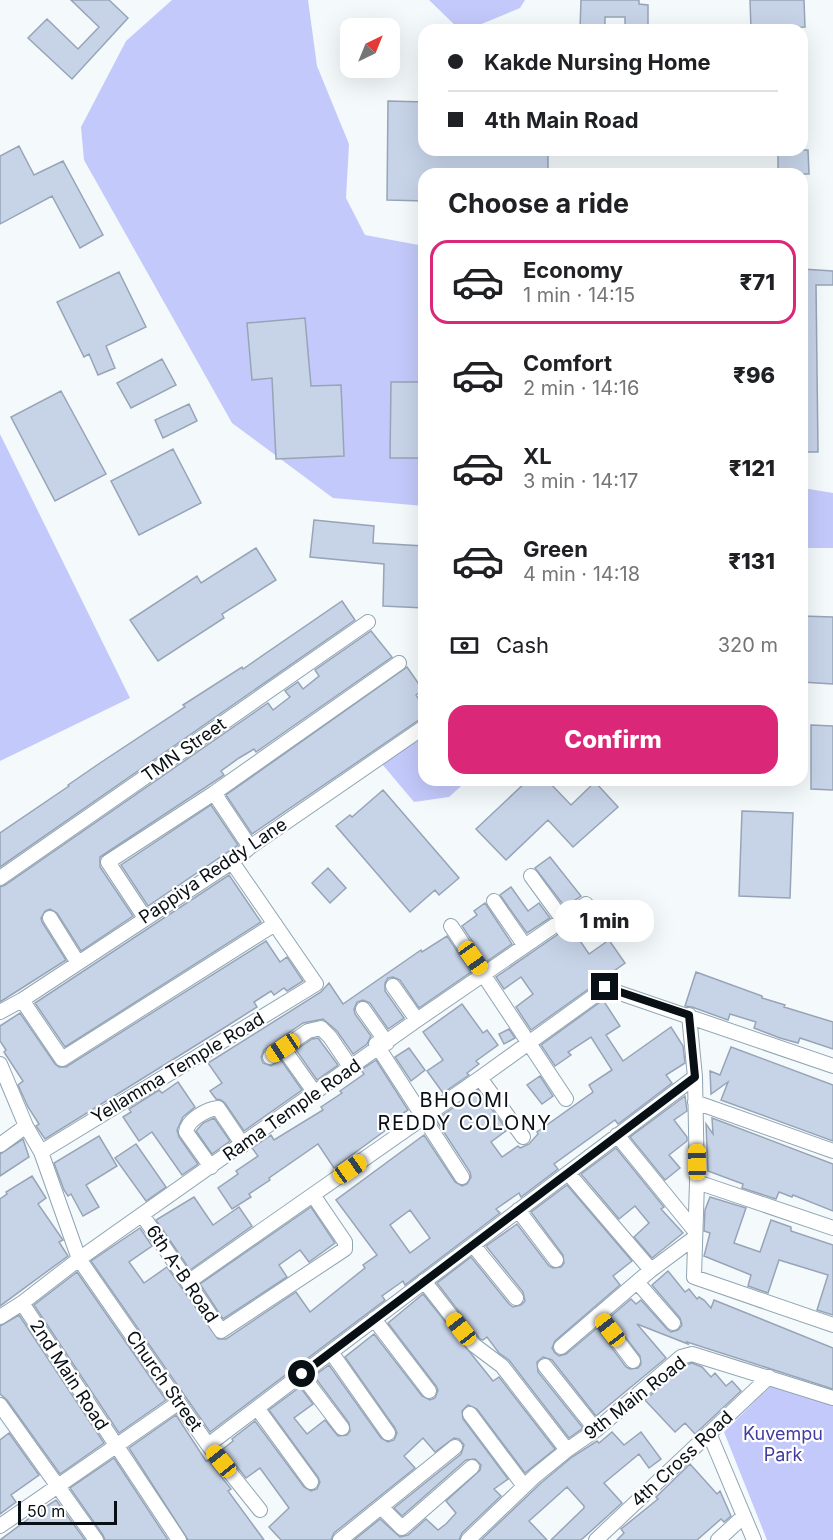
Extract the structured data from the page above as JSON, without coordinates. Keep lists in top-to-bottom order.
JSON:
{
  "streets": {
    "street": [
      "TMN Street",
      "Pappiya Reddy Lane",
      "Yellamma Temple Road",
      "Rama Temple Road",
      "6th A-B Road",
      "2nd Main Road",
      "Church Street",
      "9th Main Road",
      "4th Cross Road"
    ]
  },
  "crossings": [
    ["Yellamma Temple Road", "Church Street"],
    ["Rama Temple Road", "6th A-B Road"],
    ["Rama Temple Road", "2nd Main Road"],
    ["Rama Temple Road", "Church Street"],
    ["9th Main Road", "4th Cross Road"]
  ],
  "districts": ["BHOOMI REDDY COLONY"],
  "parks": ["Kuvempu Park"],
  "scale_bar": "50 m",
  "north": "top right",
  "page": {
    "banner": ["Kakde Nursing Home", "4th Main Road"],
    "heading": "Choose a ride",
    "list": [
      {
        "name": "Economy",
        "note": "1 min · 14:15",
        "value": "₹71"
      },
      {
        "name": "Comfort",
        "note": "2 min · 14:16",
        "value": "₹96"
      },
      {
        "name": "XL",
        "note": "3 min · 14:17",
        "value": "₹121"
      },
      {
        "name": "Green",
        "note": "4 min · 14:18",
        "value": "₹131"
      }
    ],
    "pay": ["Cash", "320 m"],
    "buttons": "Confirm",
    "bubble": "1 min",
    "scale": "50 m"
  }
}
